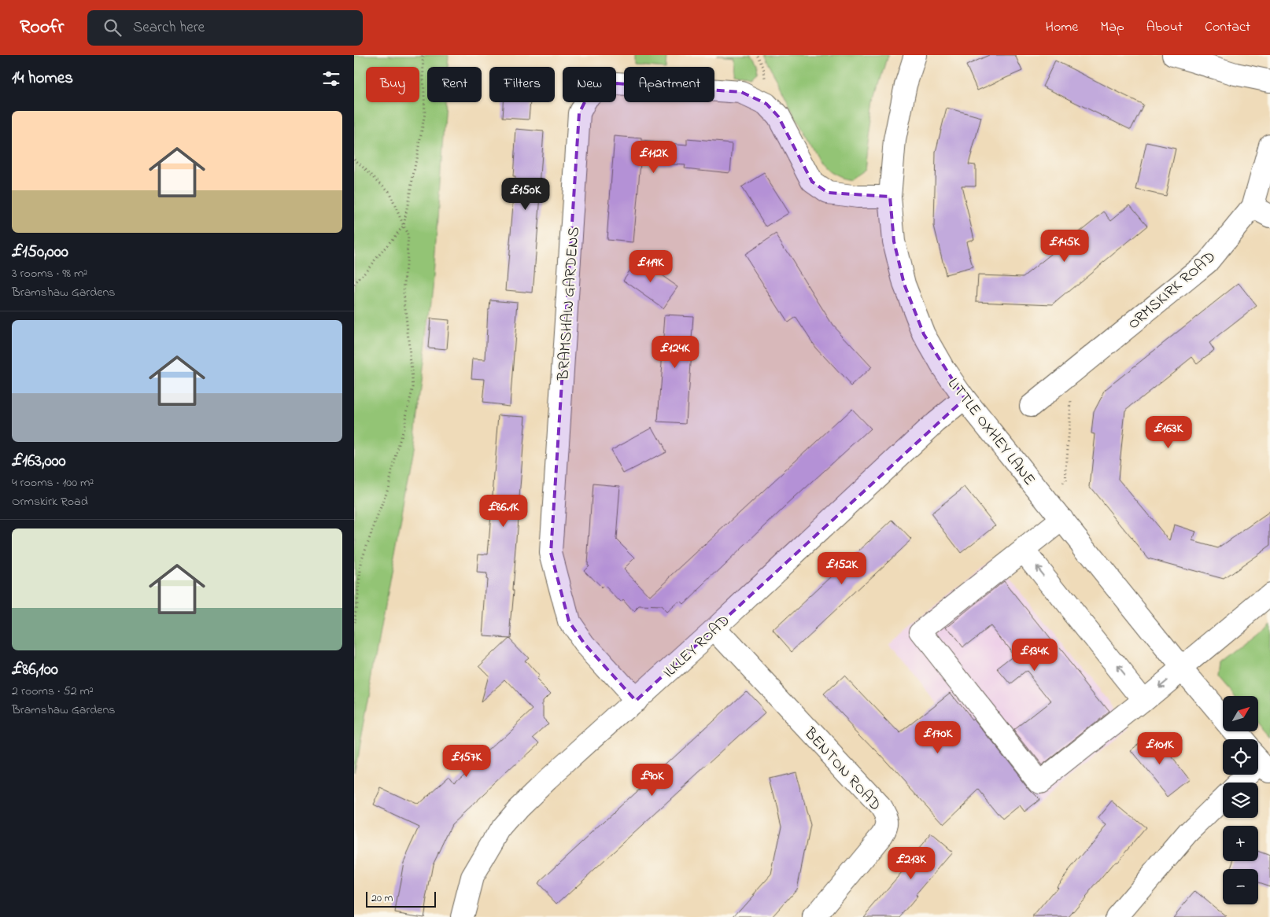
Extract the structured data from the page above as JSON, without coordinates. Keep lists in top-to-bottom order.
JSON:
{
  "streets": {
    "street": [
      "ORMSKIRK ROAD",
      "BRAMSHAW GARDENS",
      "LITTLE OXHEY LANE",
      "ILKLEY ROAD",
      "BENTON ROAD"
    ]
  },
  "crossings": [
    ["BRAMSHAW GARDENS", "LITTLE OXHEY LANE"],
    ["BRAMSHAW GARDENS", "ILKLEY ROAD"],
    ["LITTLE OXHEY LANE", "ILKLEY ROAD"],
    ["ILKLEY ROAD", "BENTON ROAD"]
  ],
  "scale_bar": "20 m",
  "north": "top right",
  "page": {
    "header": "Roofr",
    "search": "Search here",
    "nav": [
      "Home",
      "Map",
      "About",
      "Contact"
    ],
    "heading": "14 homes",
    "chip": [
      "Buy",
      "Rent",
      "Filters",
      "New",
      "Apartment"
    ],
    "list": [
      {
        "name": "£150,000",
        "note": "3 rooms · 98 m² · Bramshaw Gardens"
      },
      {
        "name": "£163,000",
        "note": "4 rooms · 100 m² · Ormskirk Road"
      },
      {
        "name": "£86,100",
        "note": "2 rooms · 52 m² · Bramshaw Gardens"
      }
    ],
    "price": [
      "£112K",
      "£150K",
      "£145K",
      "£119K",
      "£124K",
      "£163K",
      "£86.1K",
      "£152K",
      "£134K",
      "£170K",
      "£101K",
      "£157K",
      "£90K",
      "£213K"
    ],
    "map_buttons": ["+", "−"],
    "scale": "20 m"
  }
}
